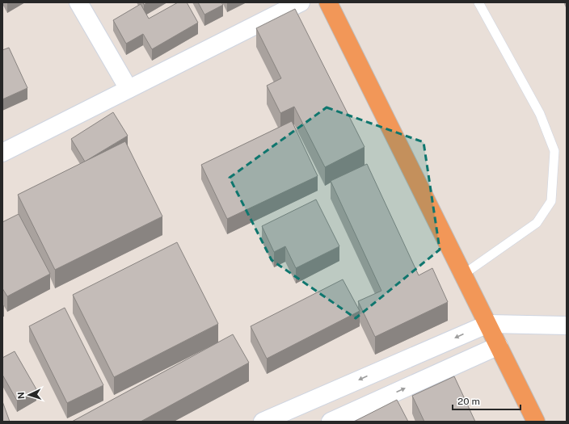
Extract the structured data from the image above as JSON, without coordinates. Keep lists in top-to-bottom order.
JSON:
{
  "scale_bar": "20 m",
  "north": "left"
}
